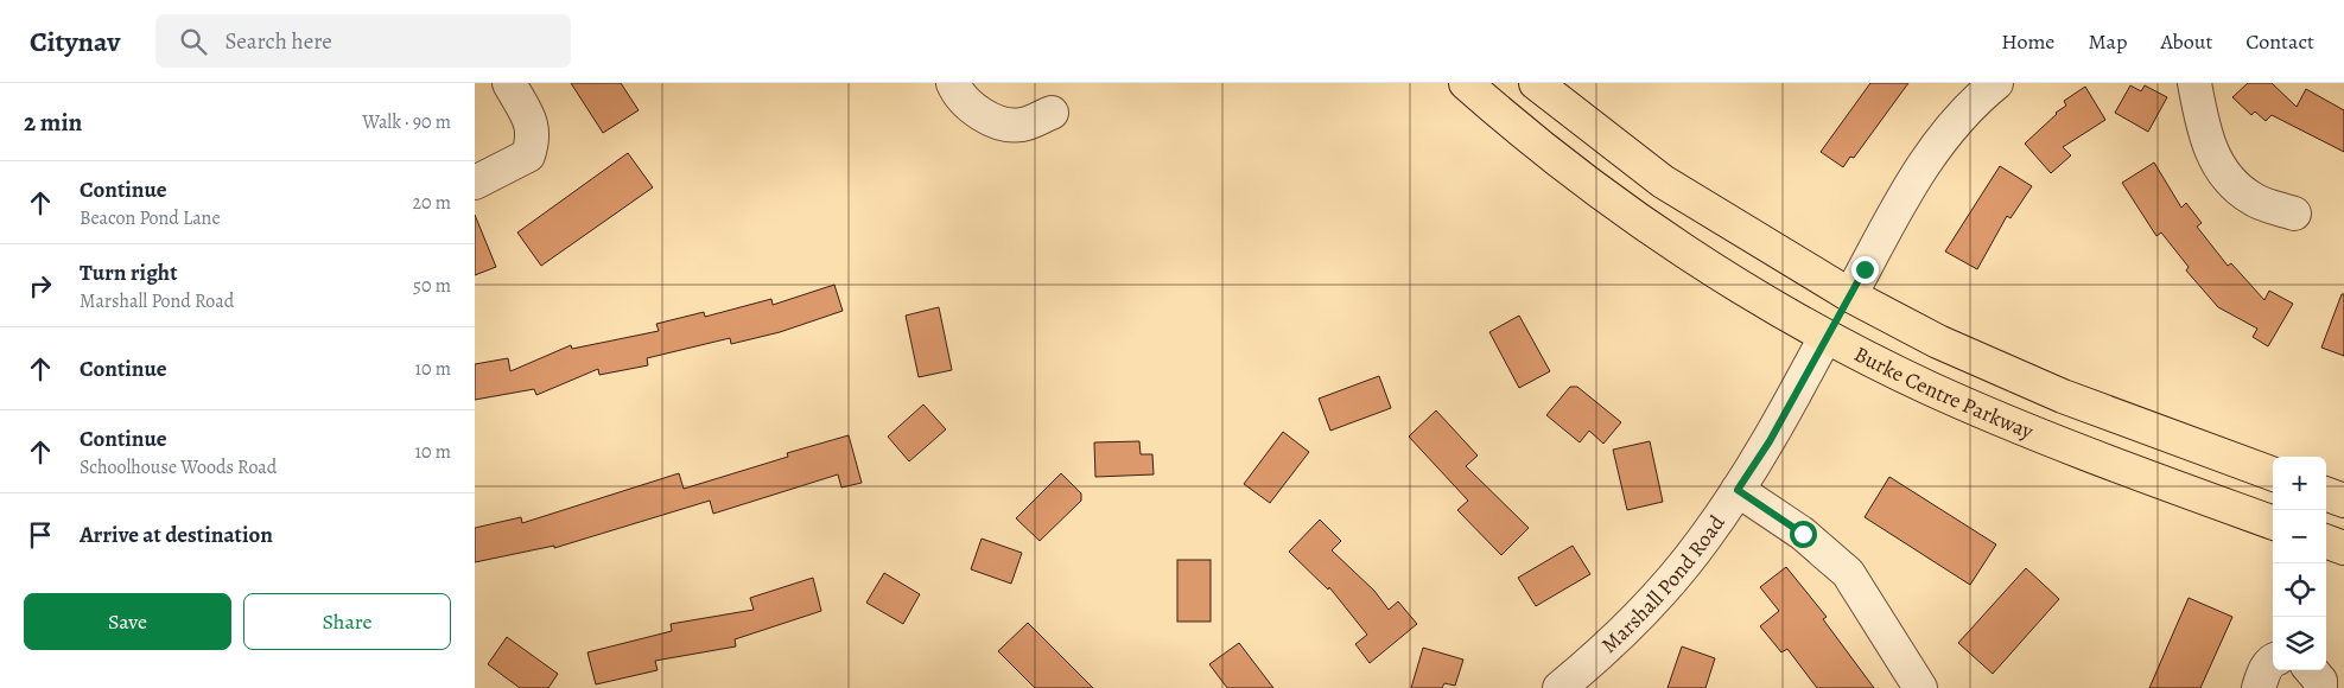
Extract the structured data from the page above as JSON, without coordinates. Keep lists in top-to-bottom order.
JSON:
{
  "streets": {
    "main road": ["Burke Centre Parkway"],
    "street": ["Marshall Pond Road"]
  },
  "crossings": [
    ["Burke Centre Parkway", "Marshall Pond Road"]
  ],
  "page": {
    "header": "Citynav",
    "search": "Search here",
    "nav": [
      "Home",
      "Map",
      "About",
      "Contact"
    ],
    "heading": ["2 min", "Walk · 90 m"],
    "list": [
      ["Continue", "Beacon Pond Lane", "20 m"],
      ["Turn right", "Marshall Pond Road", "50 m"],
      ["Continue", "10 m"],
      ["Continue", "Schoolhouse Woods Road", "10 m"],
      "Arrive at destination"
    ],
    "map_buttons": ["+", "−"],
    "buttons": ["Save", "Share"]
  }
}
